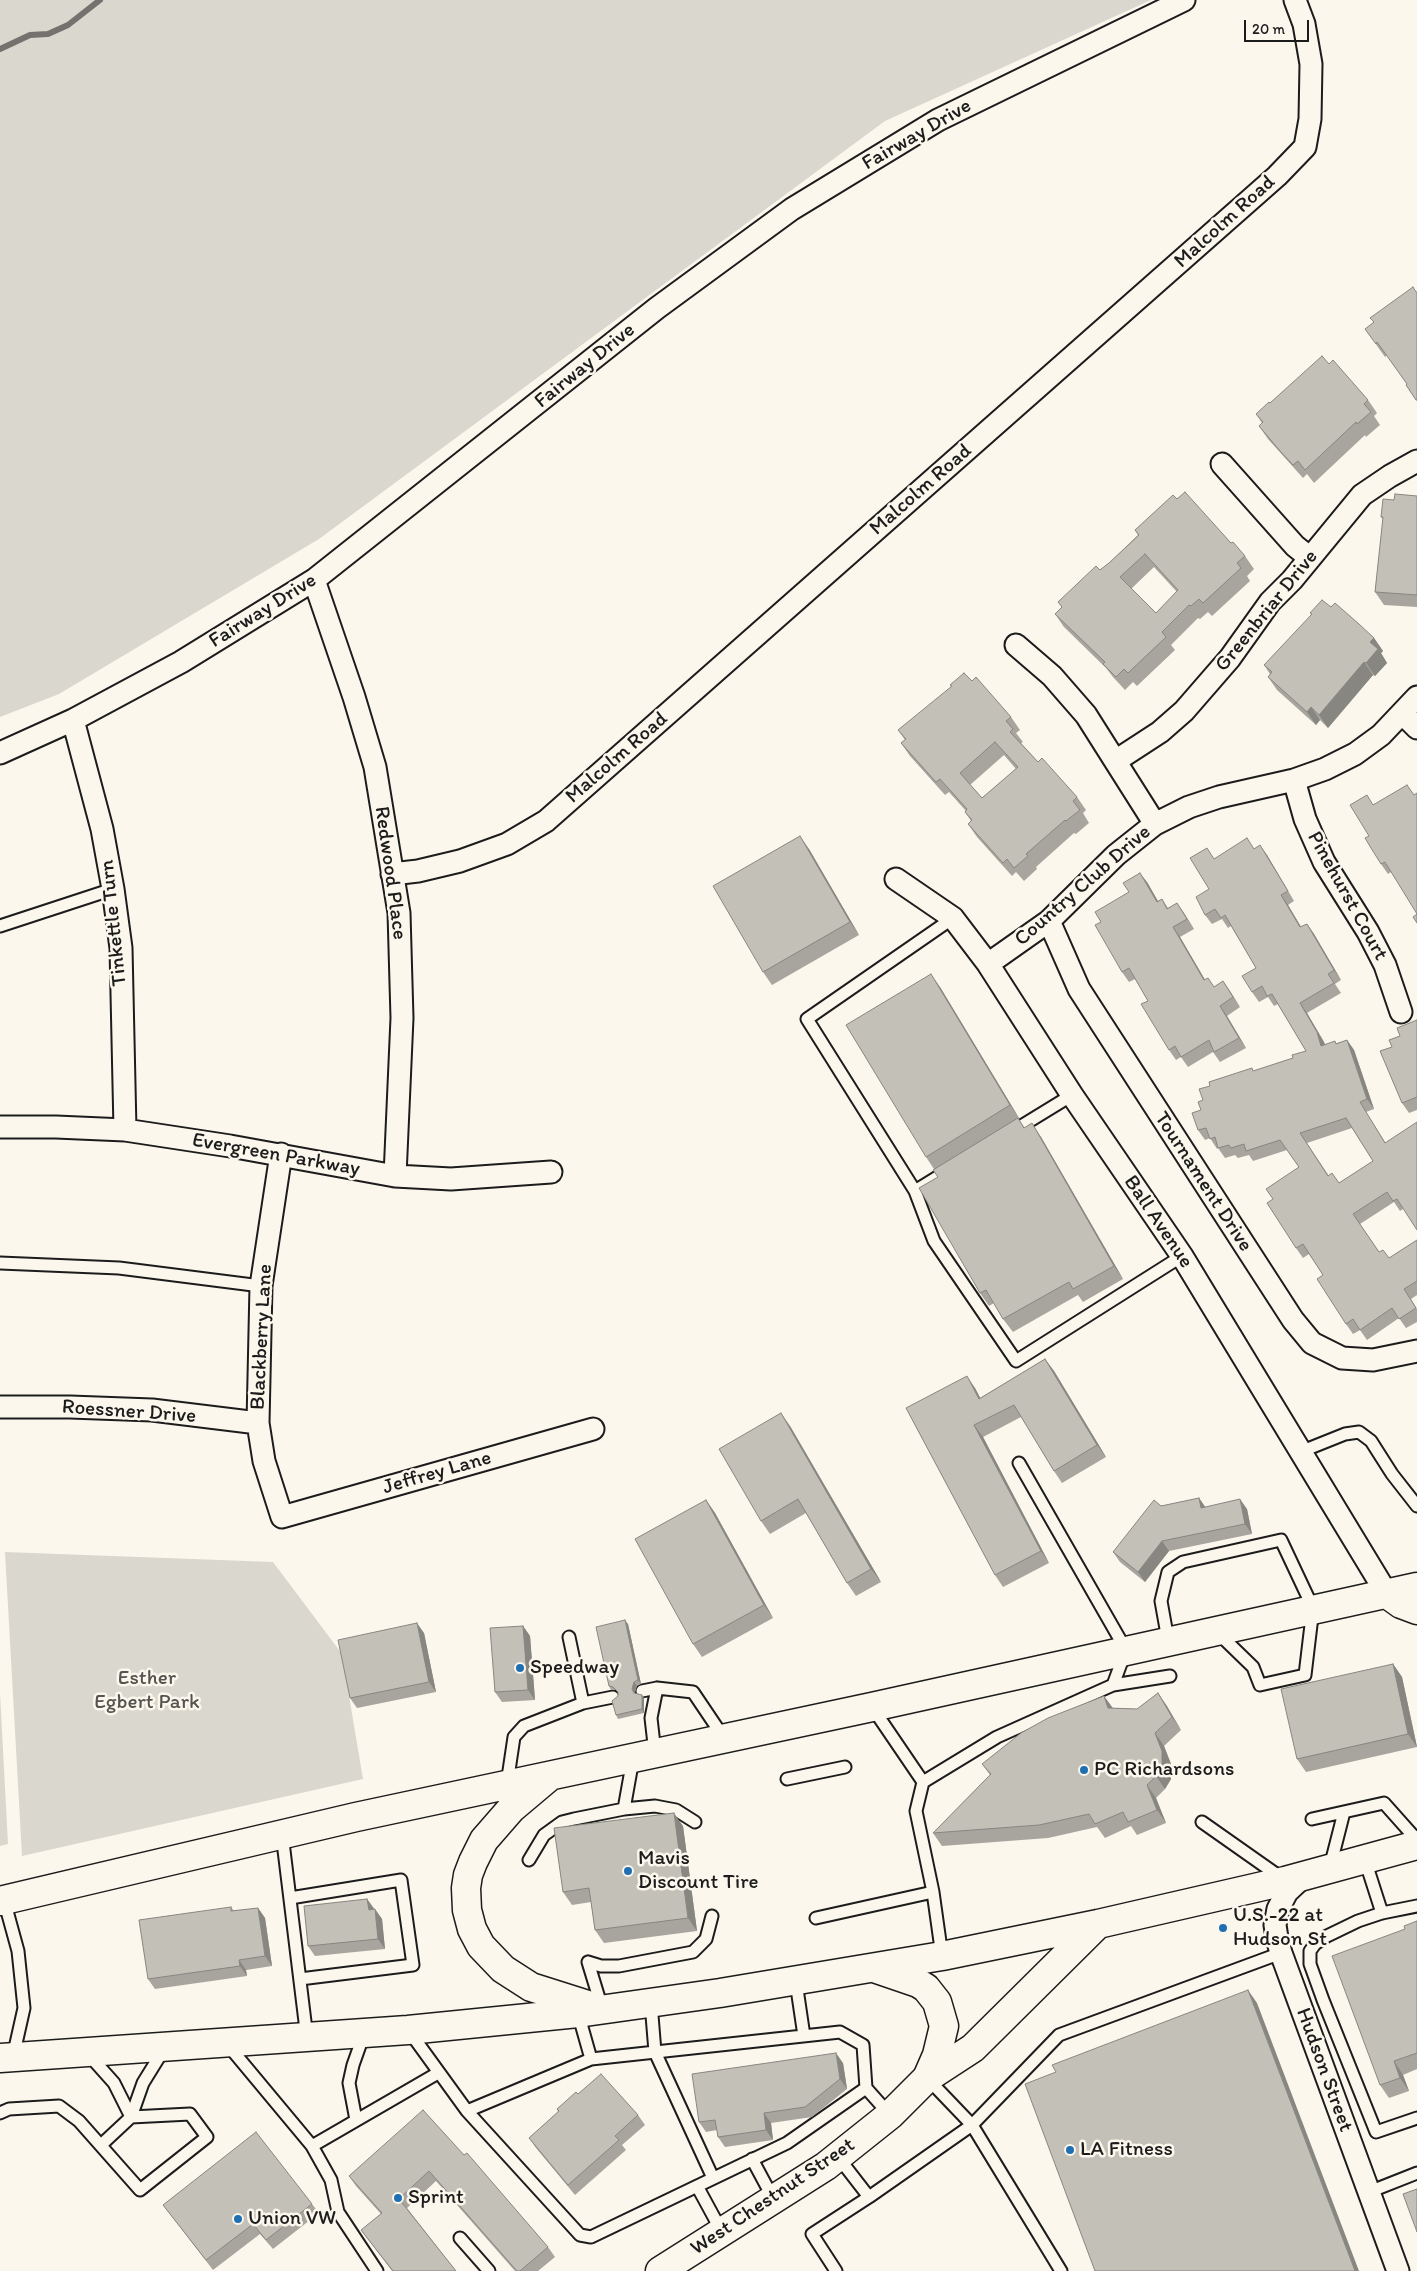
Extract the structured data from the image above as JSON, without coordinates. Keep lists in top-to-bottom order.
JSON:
{
  "streets": {
    "main road": ["West Chestnut Street"],
    "street": [
      "Fairway Drive",
      "Malcolm Road",
      "Greenbriar Drive",
      "Redwood Place",
      "Country Club Drive",
      "Pinehurst Court",
      "Tinkettle Turn",
      "Evergreen Parkway",
      "Tournament Drive",
      "Ball Avenue",
      "Blackberry Lane",
      "Roessner Drive",
      "Jeffrey Lane",
      "Hudson Street"
    ]
  },
  "crossings": [
    ["Fairway Drive", "Redwood Place"],
    ["Fairway Drive", "Tinkettle Turn"],
    ["Malcolm Road", "Redwood Place"],
    ["Redwood Place", "Evergreen Parkway"],
    ["Country Club Drive", "Pinehurst Court"],
    ["Country Club Drive", "Tournament Drive"],
    ["Country Club Drive", "Ball Avenue"],
    ["Tinkettle Turn", "Evergreen Parkway"],
    ["Evergreen Parkway", "Blackberry Lane"],
    ["Blackberry Lane", "Roessner Drive"],
    ["Blackberry Lane", "Jeffrey Lane"]
  ],
  "parks": ["Esther Egbert Park"],
  "places": [
    "Speedway",
    "PC Richardsons",
    "Mavis Discount Tire",
    "U.S.-22 at Hudson St",
    "LA Fitness",
    "Sprint",
    "Union VW"
  ],
  "scale_bar": "20 m"
}
